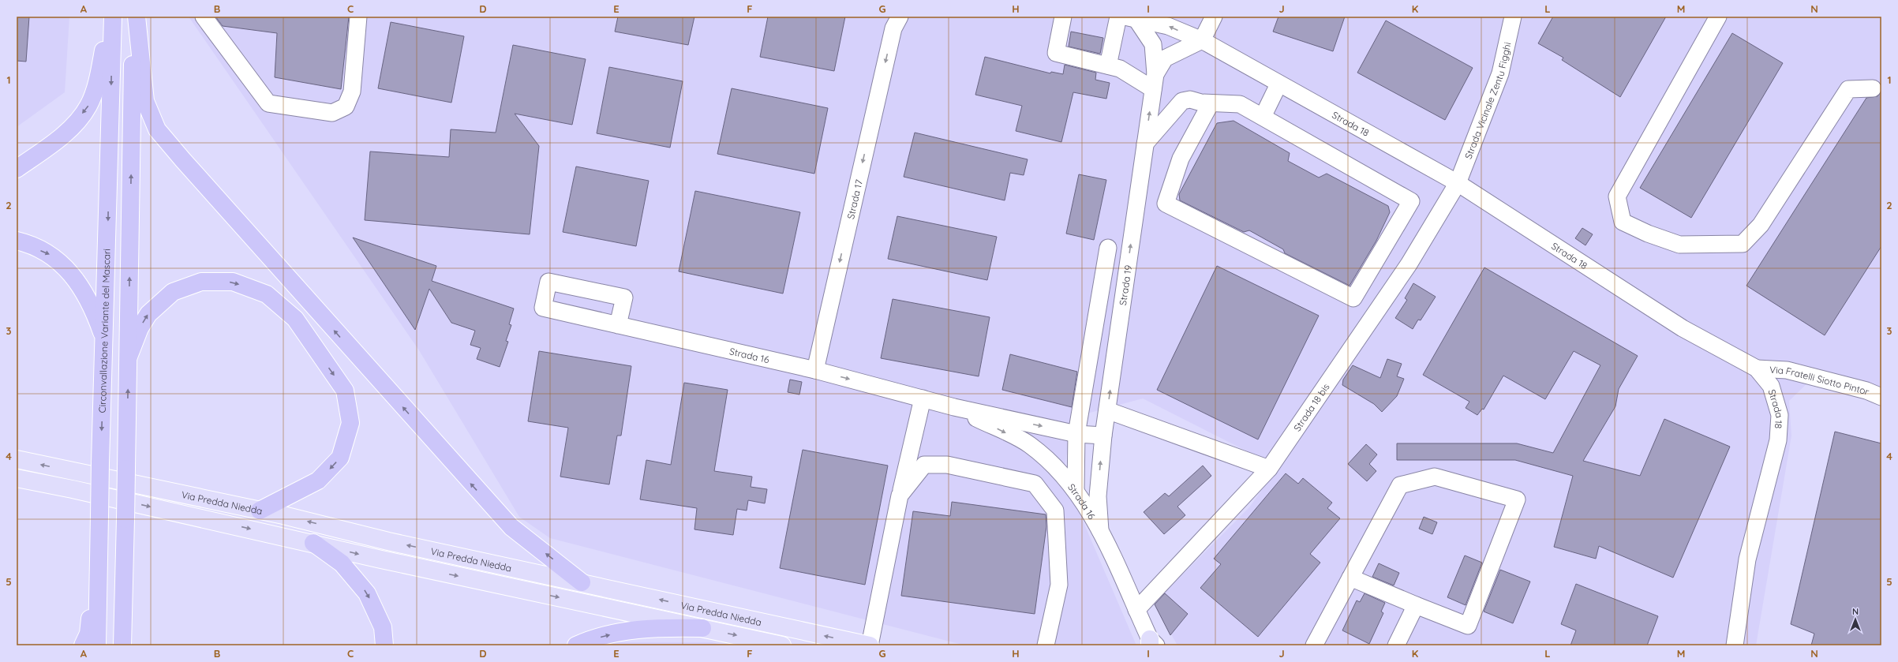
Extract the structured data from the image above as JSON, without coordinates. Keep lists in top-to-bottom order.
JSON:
{
  "streets": {
    "highway": ["Circonvallazione Variante del Mascari"],
    "main road": ["Via Predda Niedda"],
    "street": [
      "Strada Vicinale Zentu Figghi",
      "Strada 18",
      "Strada 17",
      "Strada 19",
      "Strada 16",
      "Via Fratelli Siotto Pintor",
      "Strada 18 bis"
    ]
  },
  "crossings": [
    ["Strada Vicinale Zentu Figghi", "Strada 18"],
    ["Strada Vicinale Zentu Figghi", "Strada 18 bis"],
    ["Strada 18", "Strada 19"],
    ["Strada 18", "Via Fratelli Siotto Pintor"],
    ["Strada 18", "Strada 18 bis"],
    ["Strada 17", "Strada 16"],
    ["Strada 19", "Strada 16"],
    ["Strada 16", "Strada 18 bis"]
  ],
  "one_way": ["Strada 17", "Strada 16"],
  "north": "top",
  "grid": {
    "columns": [
      "A",
      "B",
      "C",
      "D",
      "E",
      "F",
      "G",
      "H",
      "I",
      "J",
      "K",
      "L",
      "M",
      "N"
    ],
    "rows": [
      "1",
      "2",
      "3",
      "4",
      "5"
    ]
  }
}
